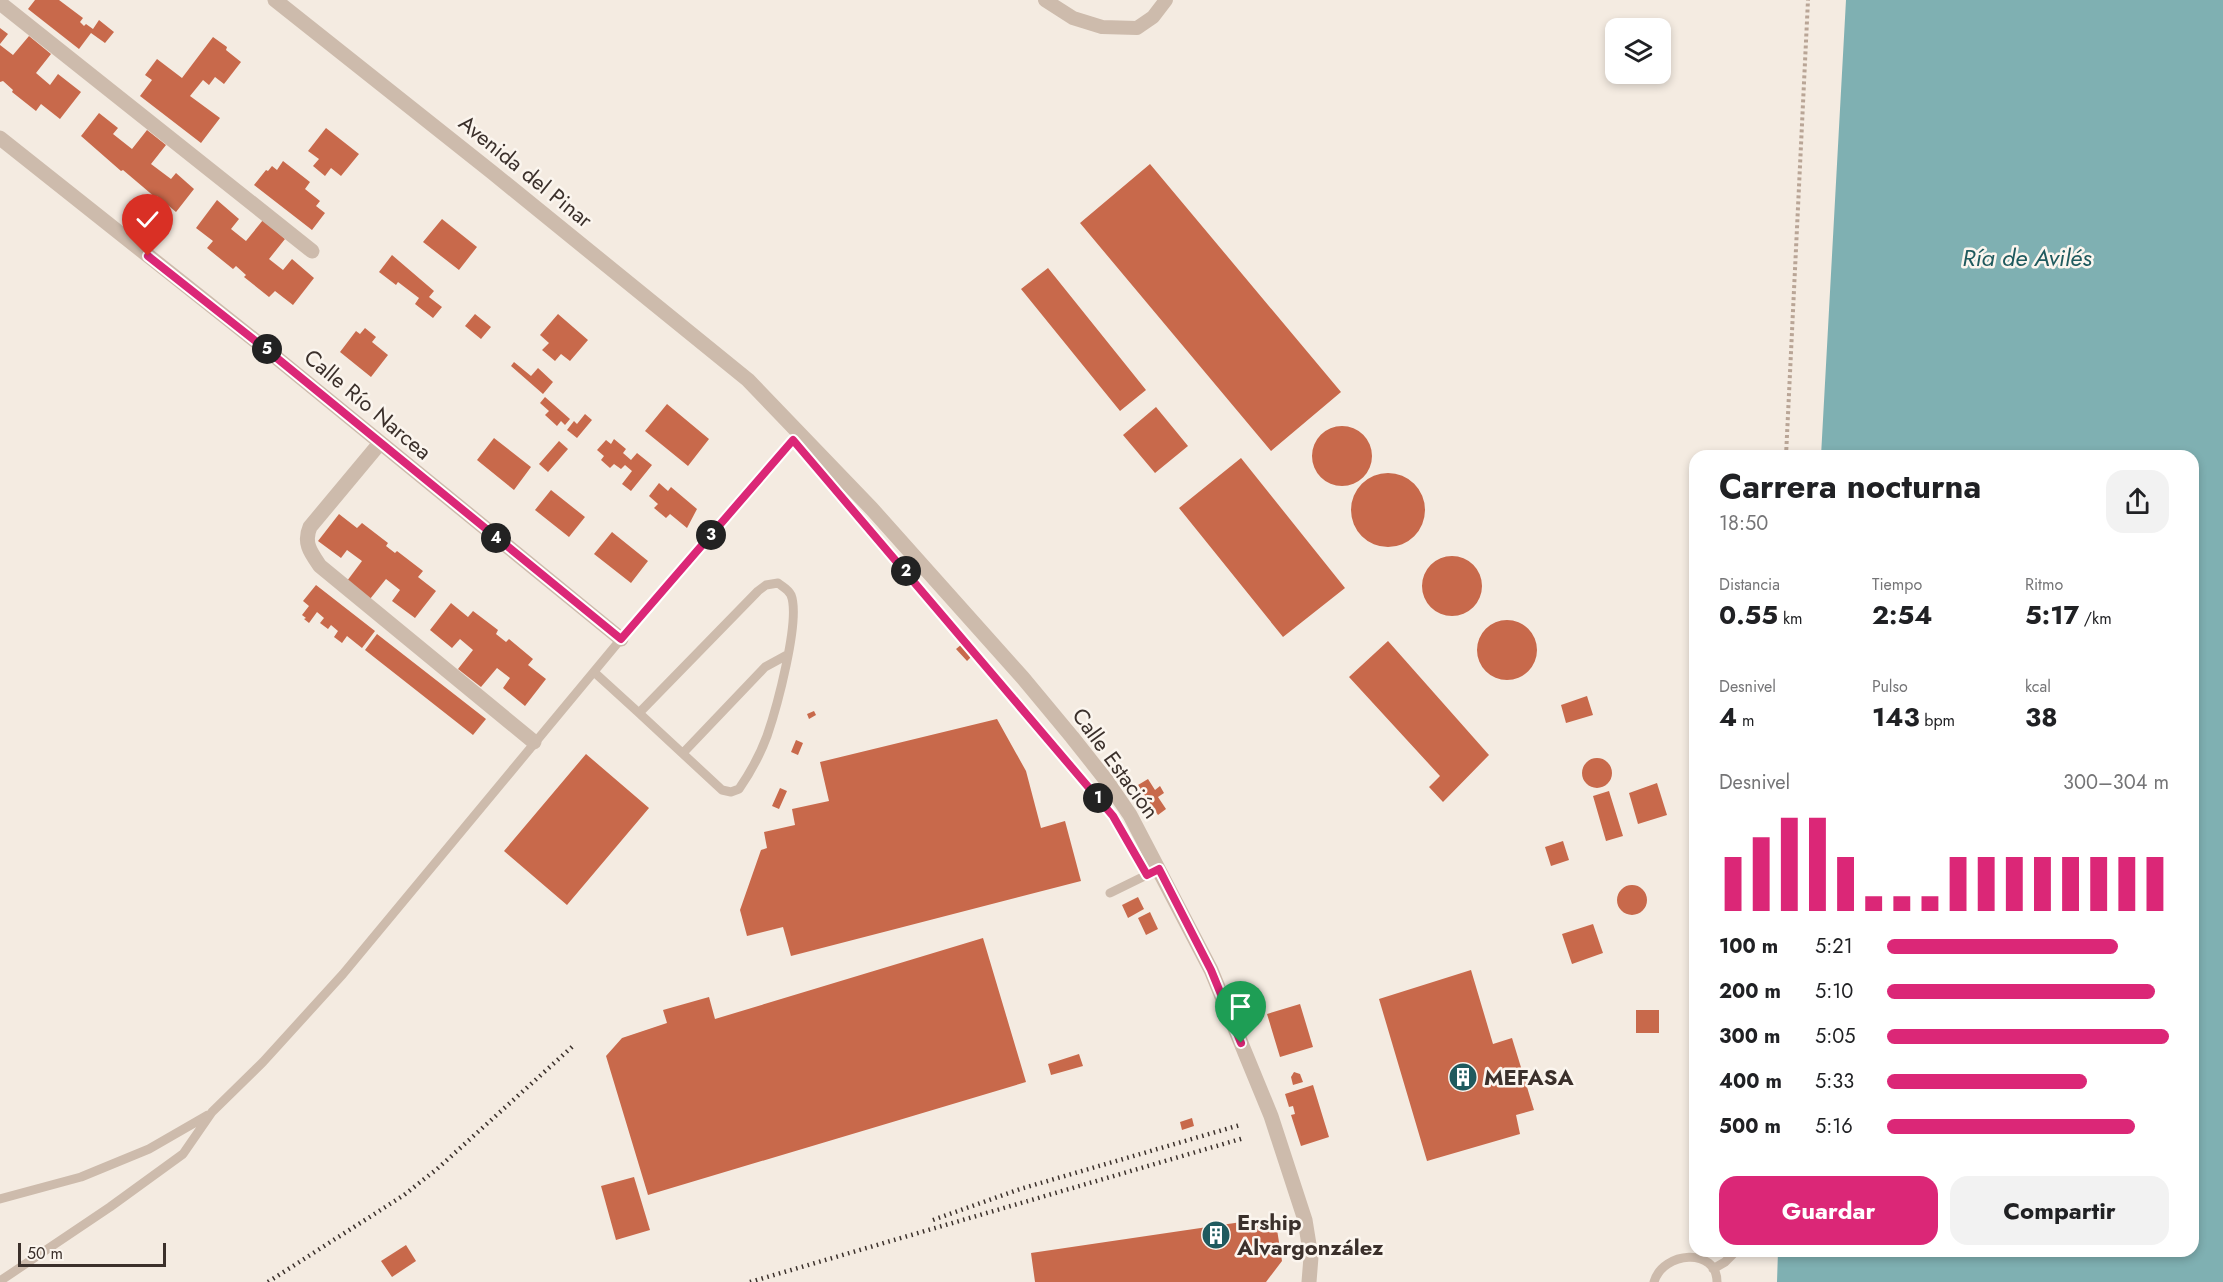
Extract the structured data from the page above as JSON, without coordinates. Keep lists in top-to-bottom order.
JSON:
{
  "streets": {
    "street": ["Avenida del Pinar", "Calle Río Narcea", "Calle Estación"]
  },
  "crossings": [
    ["Avenida del Pinar", "Calle Estación"]
  ],
  "water": ["Ría de Avilés"],
  "places": {
    "building": ["MEFASA", "Ership Alvargonzález"]
  },
  "scale_bar": "50 m",
  "page": {
    "pins": [
      "5",
      "3",
      "4",
      "2",
      "1"
    ],
    "heading": ["Carrera nocturna", "18:50"],
    "stats": [
      ["Distancia", "0.55 km"],
      ["Tiempo", "2:54"],
      ["Ritmo", "5:17 /km"],
      ["Desnivel", "4 m"],
      ["Pulso", "143 bpm"],
      ["kcal", "38"]
    ],
    "chart": ["Desnivel", "300–304 m"],
    "list": [
      {
        "name": "100 m",
        "note": "5:21"
      },
      {
        "name": "200 m",
        "note": "5:10"
      },
      {
        "name": "300 m",
        "note": "5:05"
      },
      {
        "name": "400 m",
        "note": "5:33"
      },
      {
        "name": "500 m",
        "note": "5:16"
      }
    ],
    "buttons": ["Guardar", "Compartir"],
    "scale": "50 m"
  }
}
